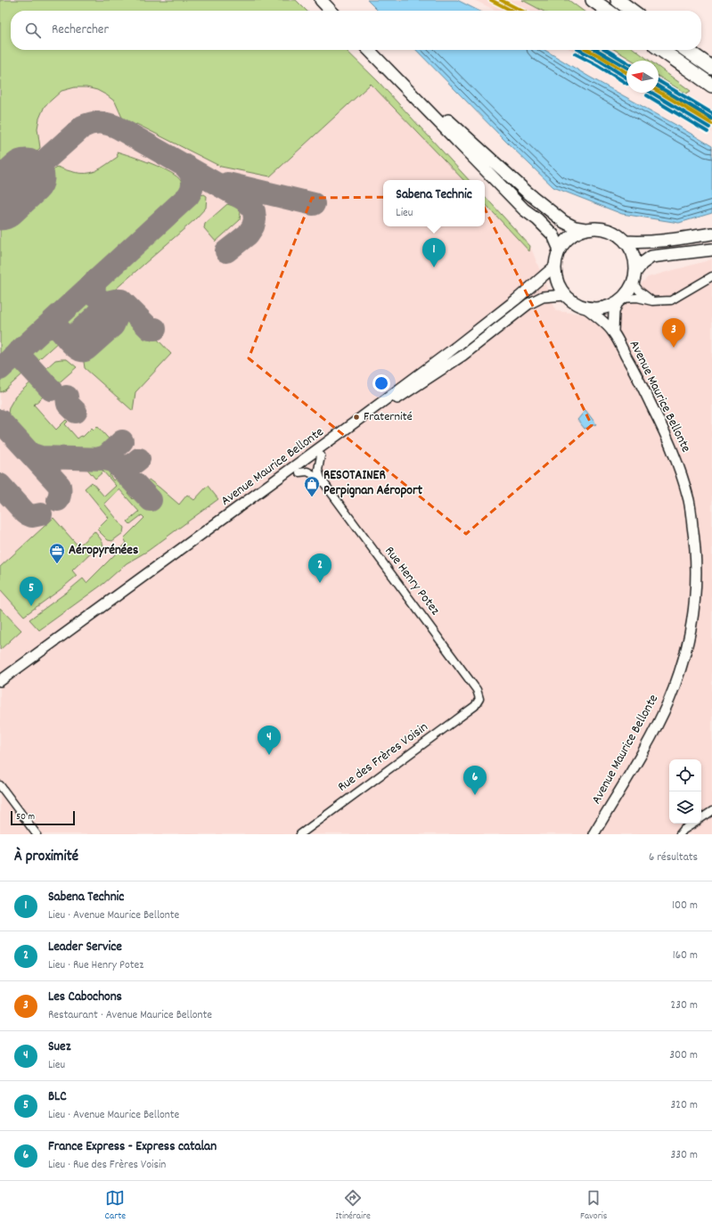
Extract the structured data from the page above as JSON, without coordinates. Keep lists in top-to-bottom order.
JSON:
{
  "streets": {
    "street": ["Avenue Maurice Bellonte", "Rue Henry Potez", "Rue des Frères Voisin"]
  },
  "crossings": [
    ["Rue Henry Potez", "Rue des Frères Voisin"]
  ],
  "places": {
    "other": ["Fraternité"],
    "shop": ["RESOTAINER Perpignan Aéroport"],
    "office": ["Aéropyrénées"]
  },
  "scale_bar": "50 m",
  "north": "left",
  "page": {
    "search": "Rechercher",
    "popup": ["Sabena Technic", "Lieu"],
    "pins": [
      "1",
      "3",
      "2",
      "5",
      "4",
      "6"
    ],
    "scale": "50 m",
    "heading": ["À proximité", "6 résultats"],
    "list": [
      {
        "mark": "1",
        "name": "Sabena Technic",
        "note": "Lieu · Avenue Maurice Bellonte",
        "value": "100 m"
      },
      {
        "mark": "2",
        "name": "Leader Service",
        "note": "Lieu · Rue Henry Potez",
        "value": "160 m"
      },
      {
        "mark": "3",
        "name": "Les Cabochons",
        "note": "Restaurant · Avenue Maurice Bellonte",
        "value": "230 m"
      },
      {
        "mark": "4",
        "name": "Suez",
        "note": "Lieu",
        "value": "300 m"
      },
      {
        "mark": "5",
        "name": "BLC",
        "note": "Lieu · Avenue Maurice Bellonte",
        "value": "320 m"
      },
      {
        "mark": "6",
        "name": "France Express - Express catalan",
        "note": "Lieu · Rue des Frères Voisin",
        "value": "330 m"
      }
    ],
    "nav": ["Carte", "Itinéraire", "Favoris"]
  }
}
